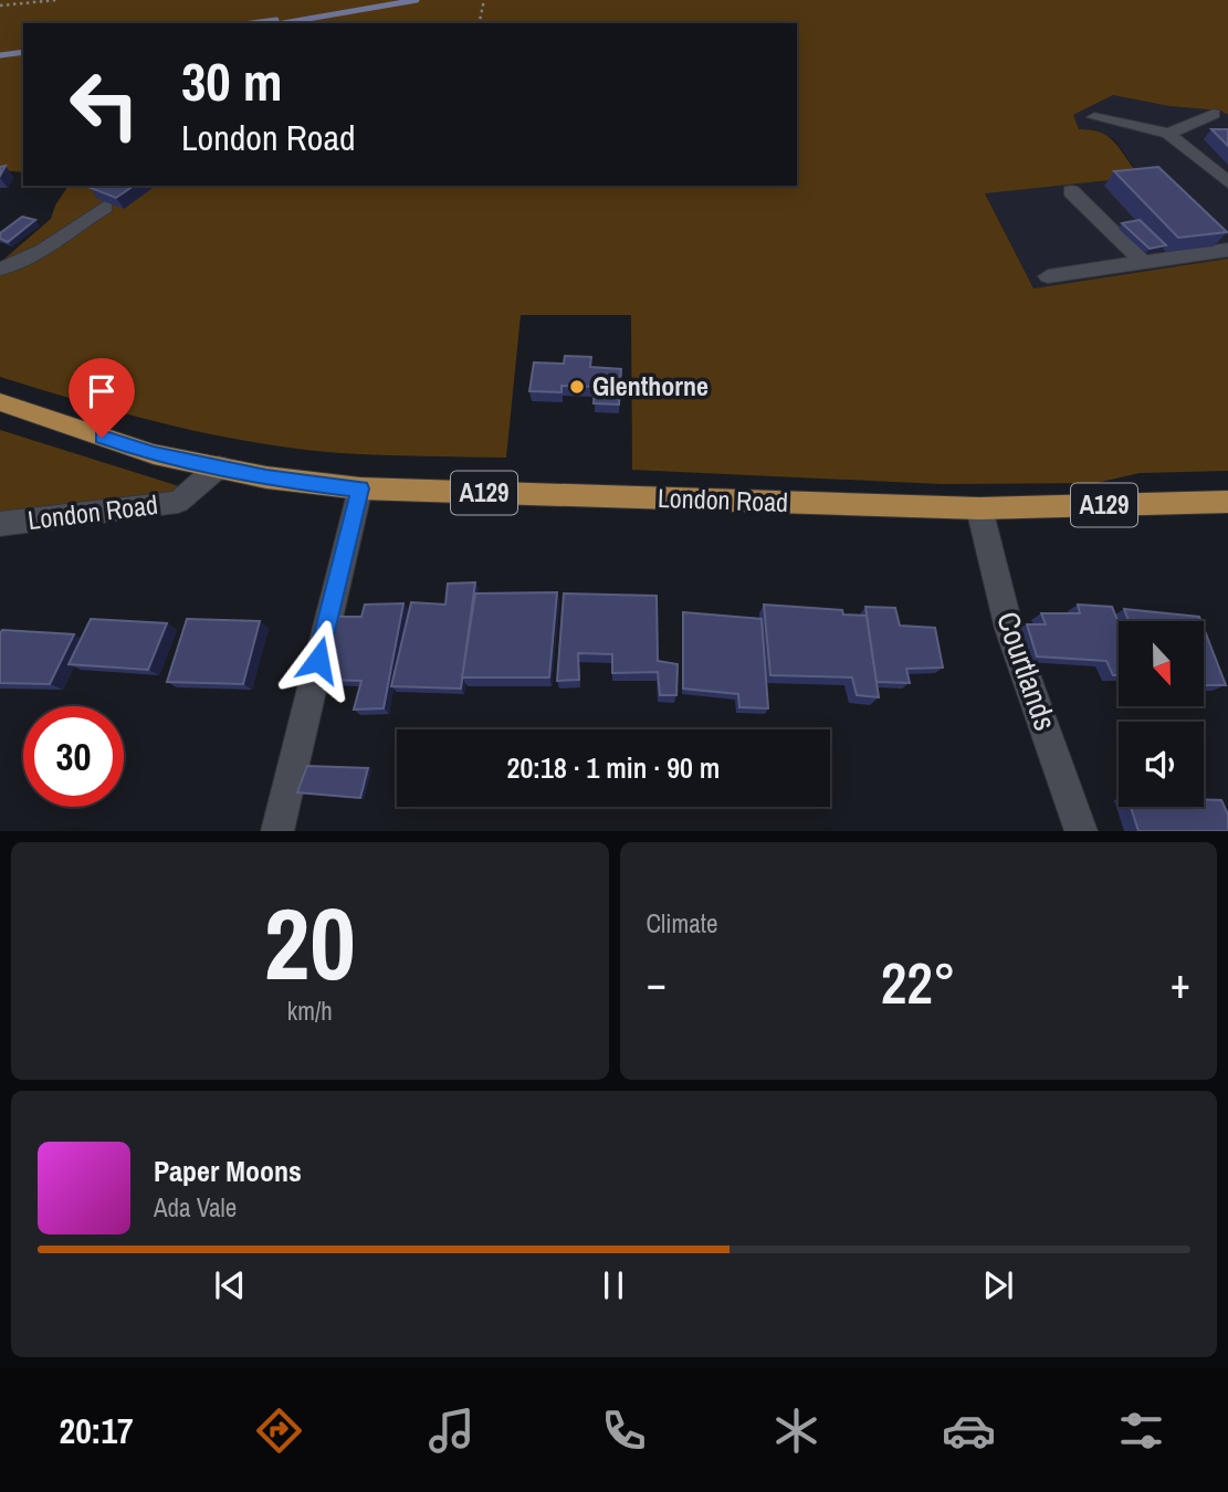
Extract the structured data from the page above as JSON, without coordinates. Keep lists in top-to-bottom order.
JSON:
{
  "streets": {
    "main road": ["A129", "London Road"],
    "street": ["Courtlands"]
  },
  "crossings": [
    ["London Road", "Courtlands"]
  ],
  "places": ["Glenthorne"],
  "north": "bottom",
  "page": {
    "turn": ["30 m", "London Road"],
    "limit": "30",
    "trip": "20:18 · 1 min · 90 m",
    "tile": [
      ["20", "km/h"],
      "Climate"
    ],
    "heat": ["−", "22°", "+"],
    "song": ["Paper Moons", "Ada Vale"],
    "tabs": "20:17"
  }
}
